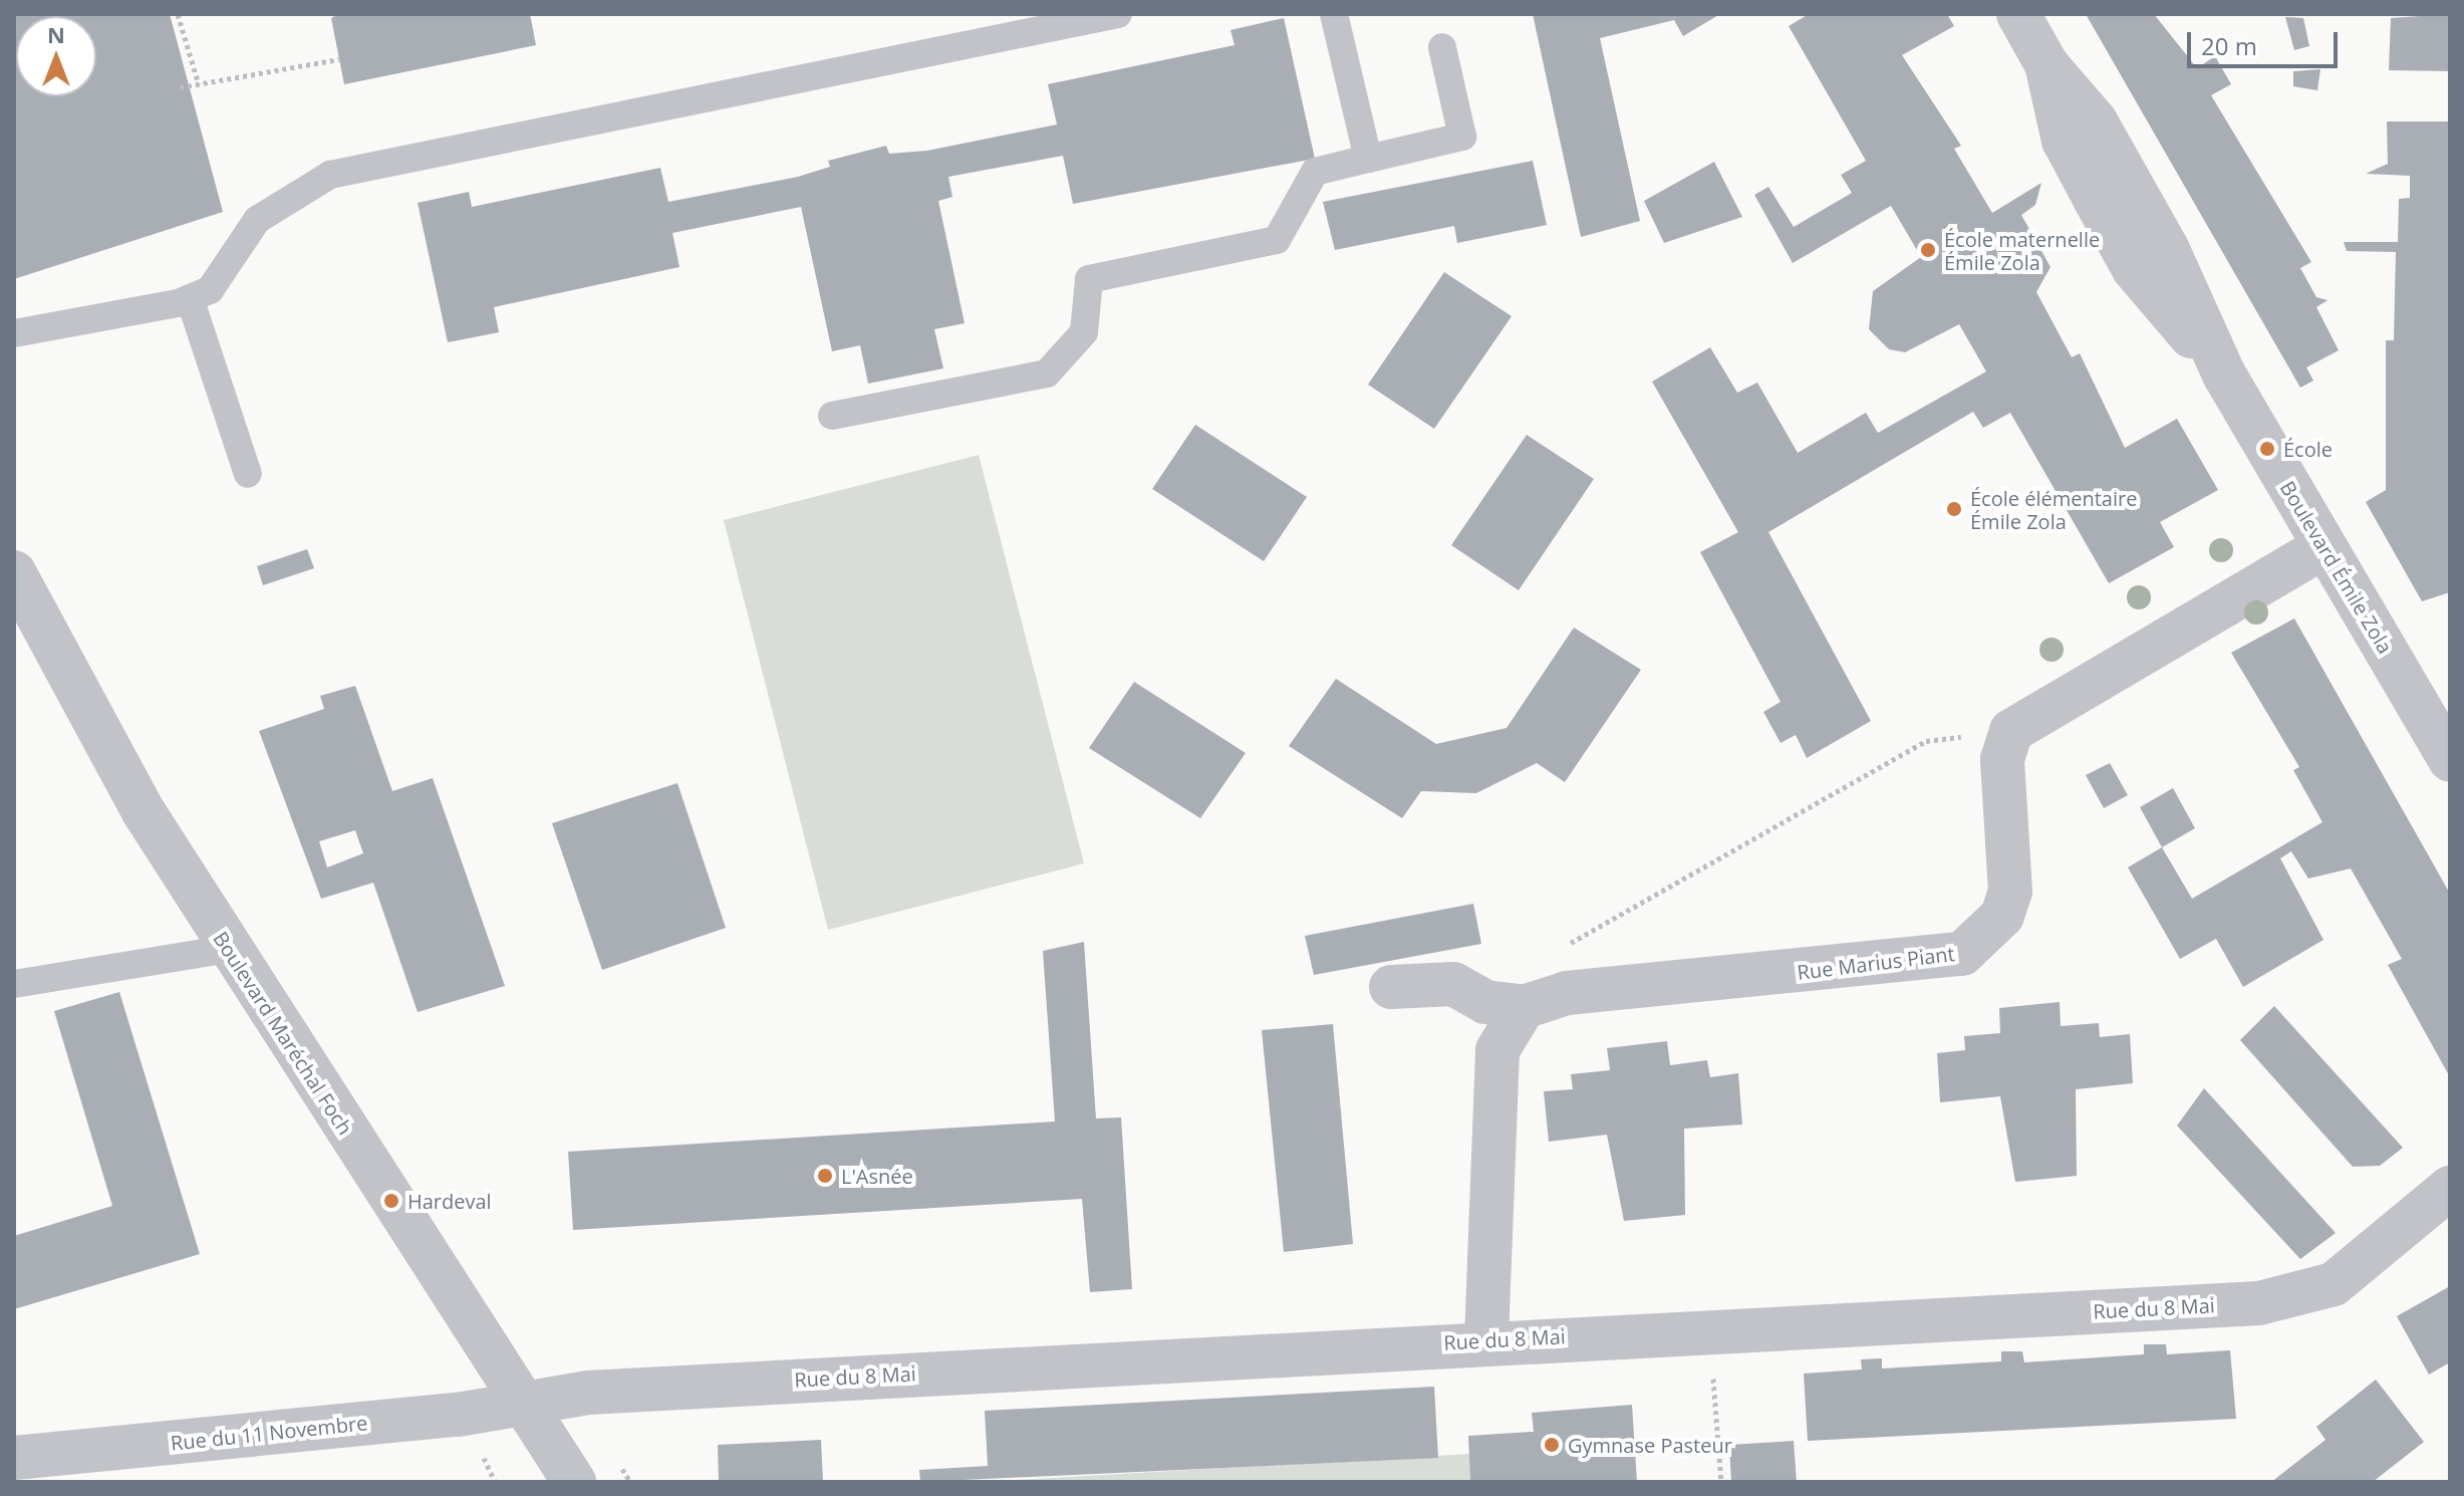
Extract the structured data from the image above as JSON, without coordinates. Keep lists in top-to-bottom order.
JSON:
{
  "streets": {
    "street": [
      "Boulevard Émile Zola",
      "Rue Marius Piant",
      "Boulevard Maréchal Foch",
      "Rue du 8 Mai",
      "Rue du 11 Novembre"
    ]
  },
  "crossings": [
    ["Boulevard Maréchal Foch", "Rue du 8 Mai"],
    ["Boulevard Maréchal Foch", "Rue du 11 Novembre"],
    ["Rue du 8 Mai", "Rue du 11 Novembre"]
  ],
  "places": [
    "École maternelle Émile Zola",
    "École",
    "École élémentaire Émile Zola",
    "L'Asnée",
    "Hardeval",
    "Gymnase Pasteur"
  ],
  "scale_bar": "20 m",
  "north": "top"
}
